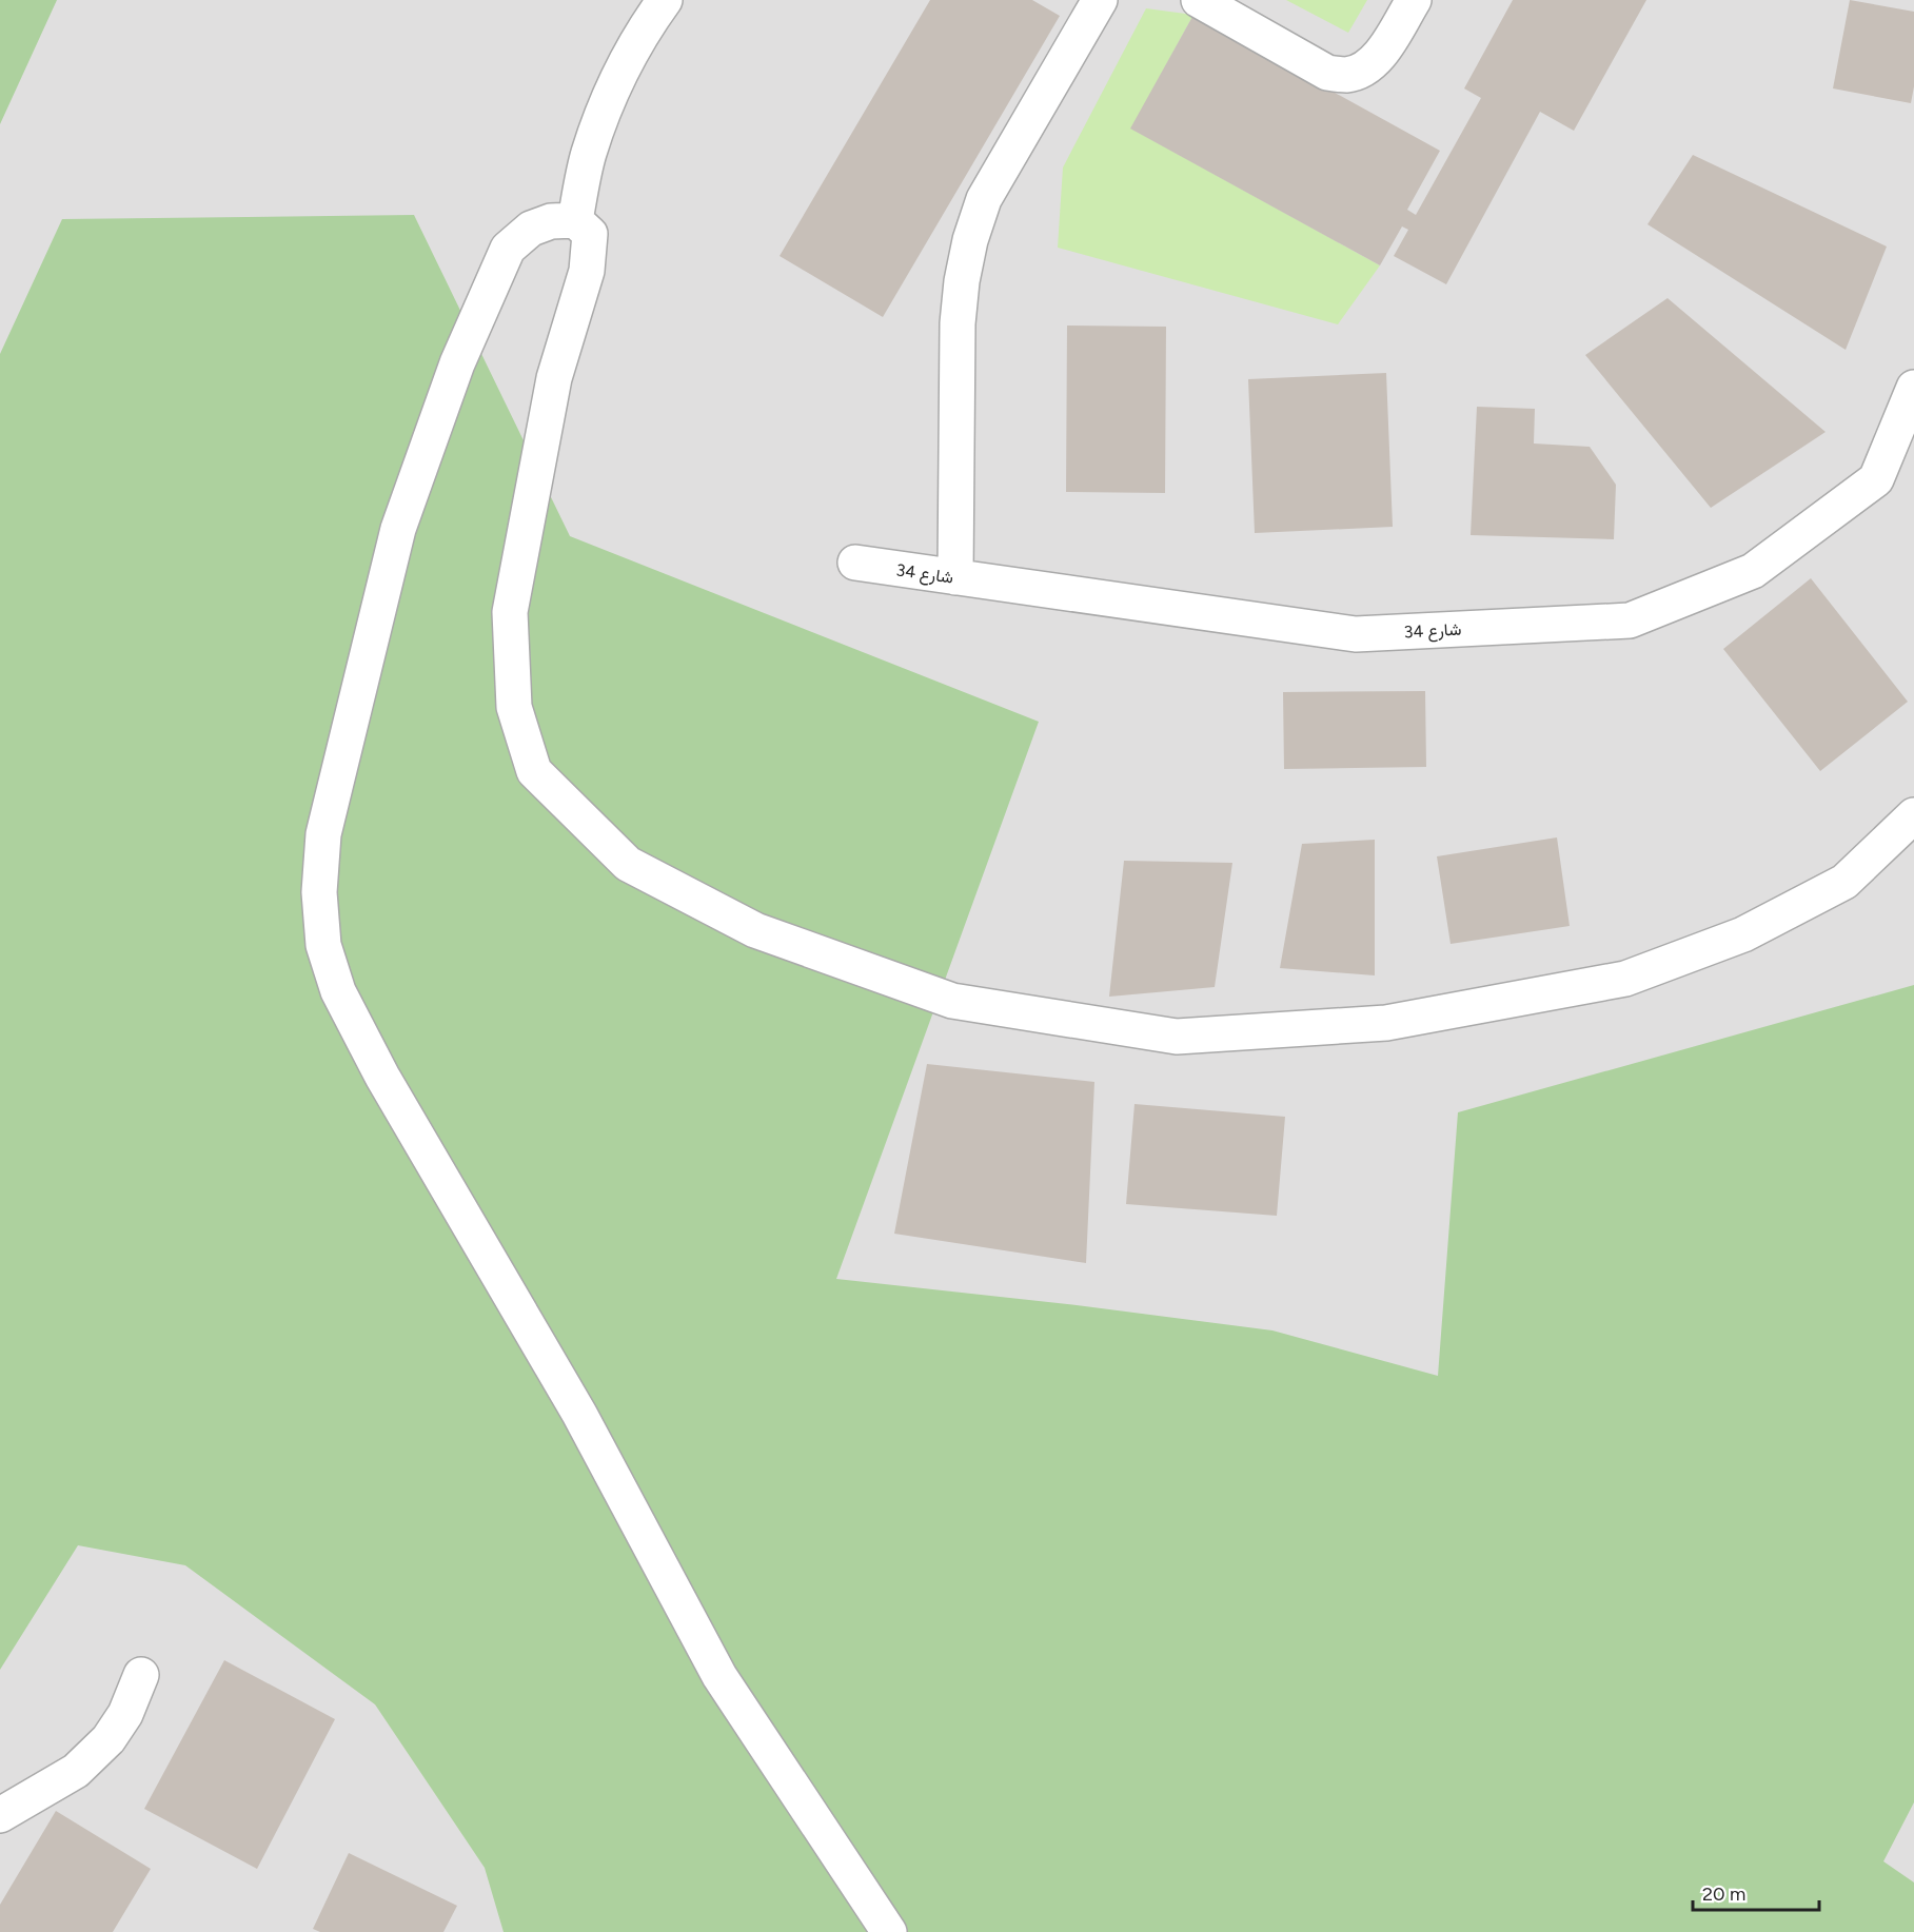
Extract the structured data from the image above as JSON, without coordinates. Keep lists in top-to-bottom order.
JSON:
{
  "streets": {
    "street": ["شارع 34"]
  },
  "scale_bar": "20 m"
}
